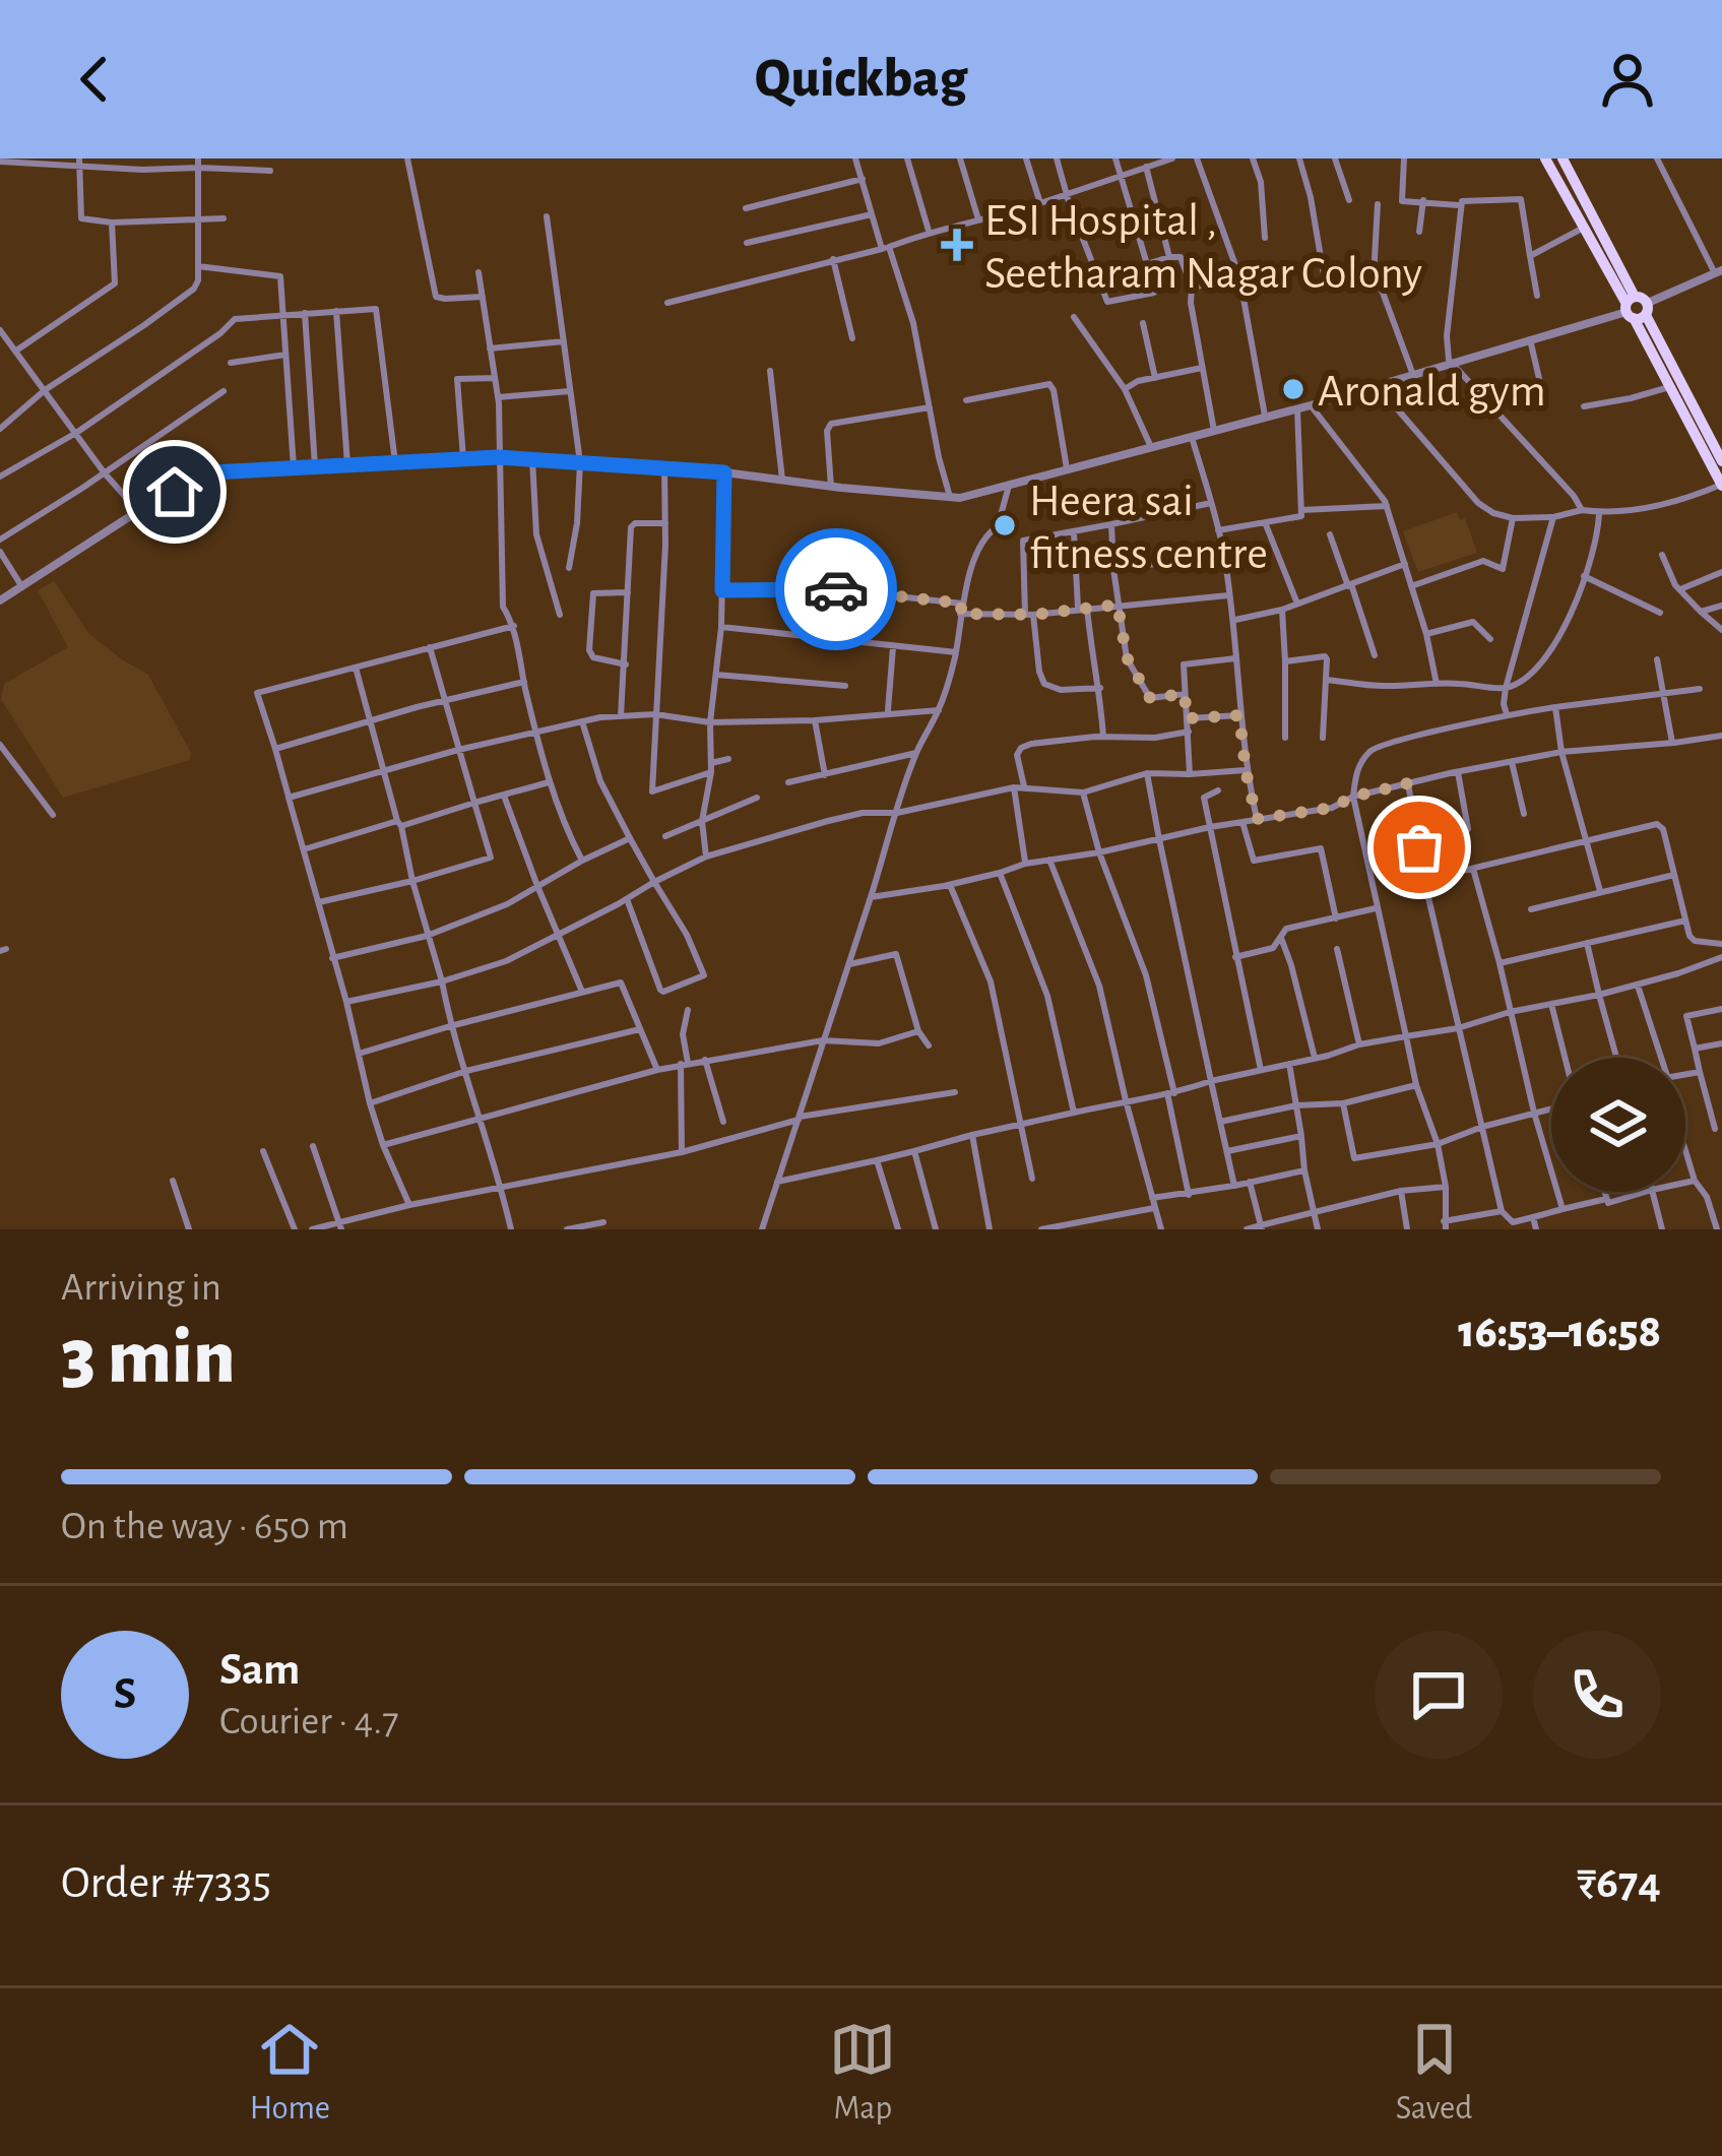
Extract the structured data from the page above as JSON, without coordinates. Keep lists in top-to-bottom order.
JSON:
{
  "places": {
    "health": ["ESI Hospital , Seetharam Nagar Colony"],
    "other": ["Aronald gym", "Heera sai fitness centre"]
  },
  "page": {
    "header": "Quickbag",
    "heading": ["3 min", "Arriving in", "16:53–16:58"],
    "panel": [
      "Sam",
      "Courier · 4.7",
      "Order #7335",
      "₹674"
    ],
    "bar": "On the way · 650 m",
    "round": "S",
    "tabs": ["Home", "Map", "Saved"]
  }
}
